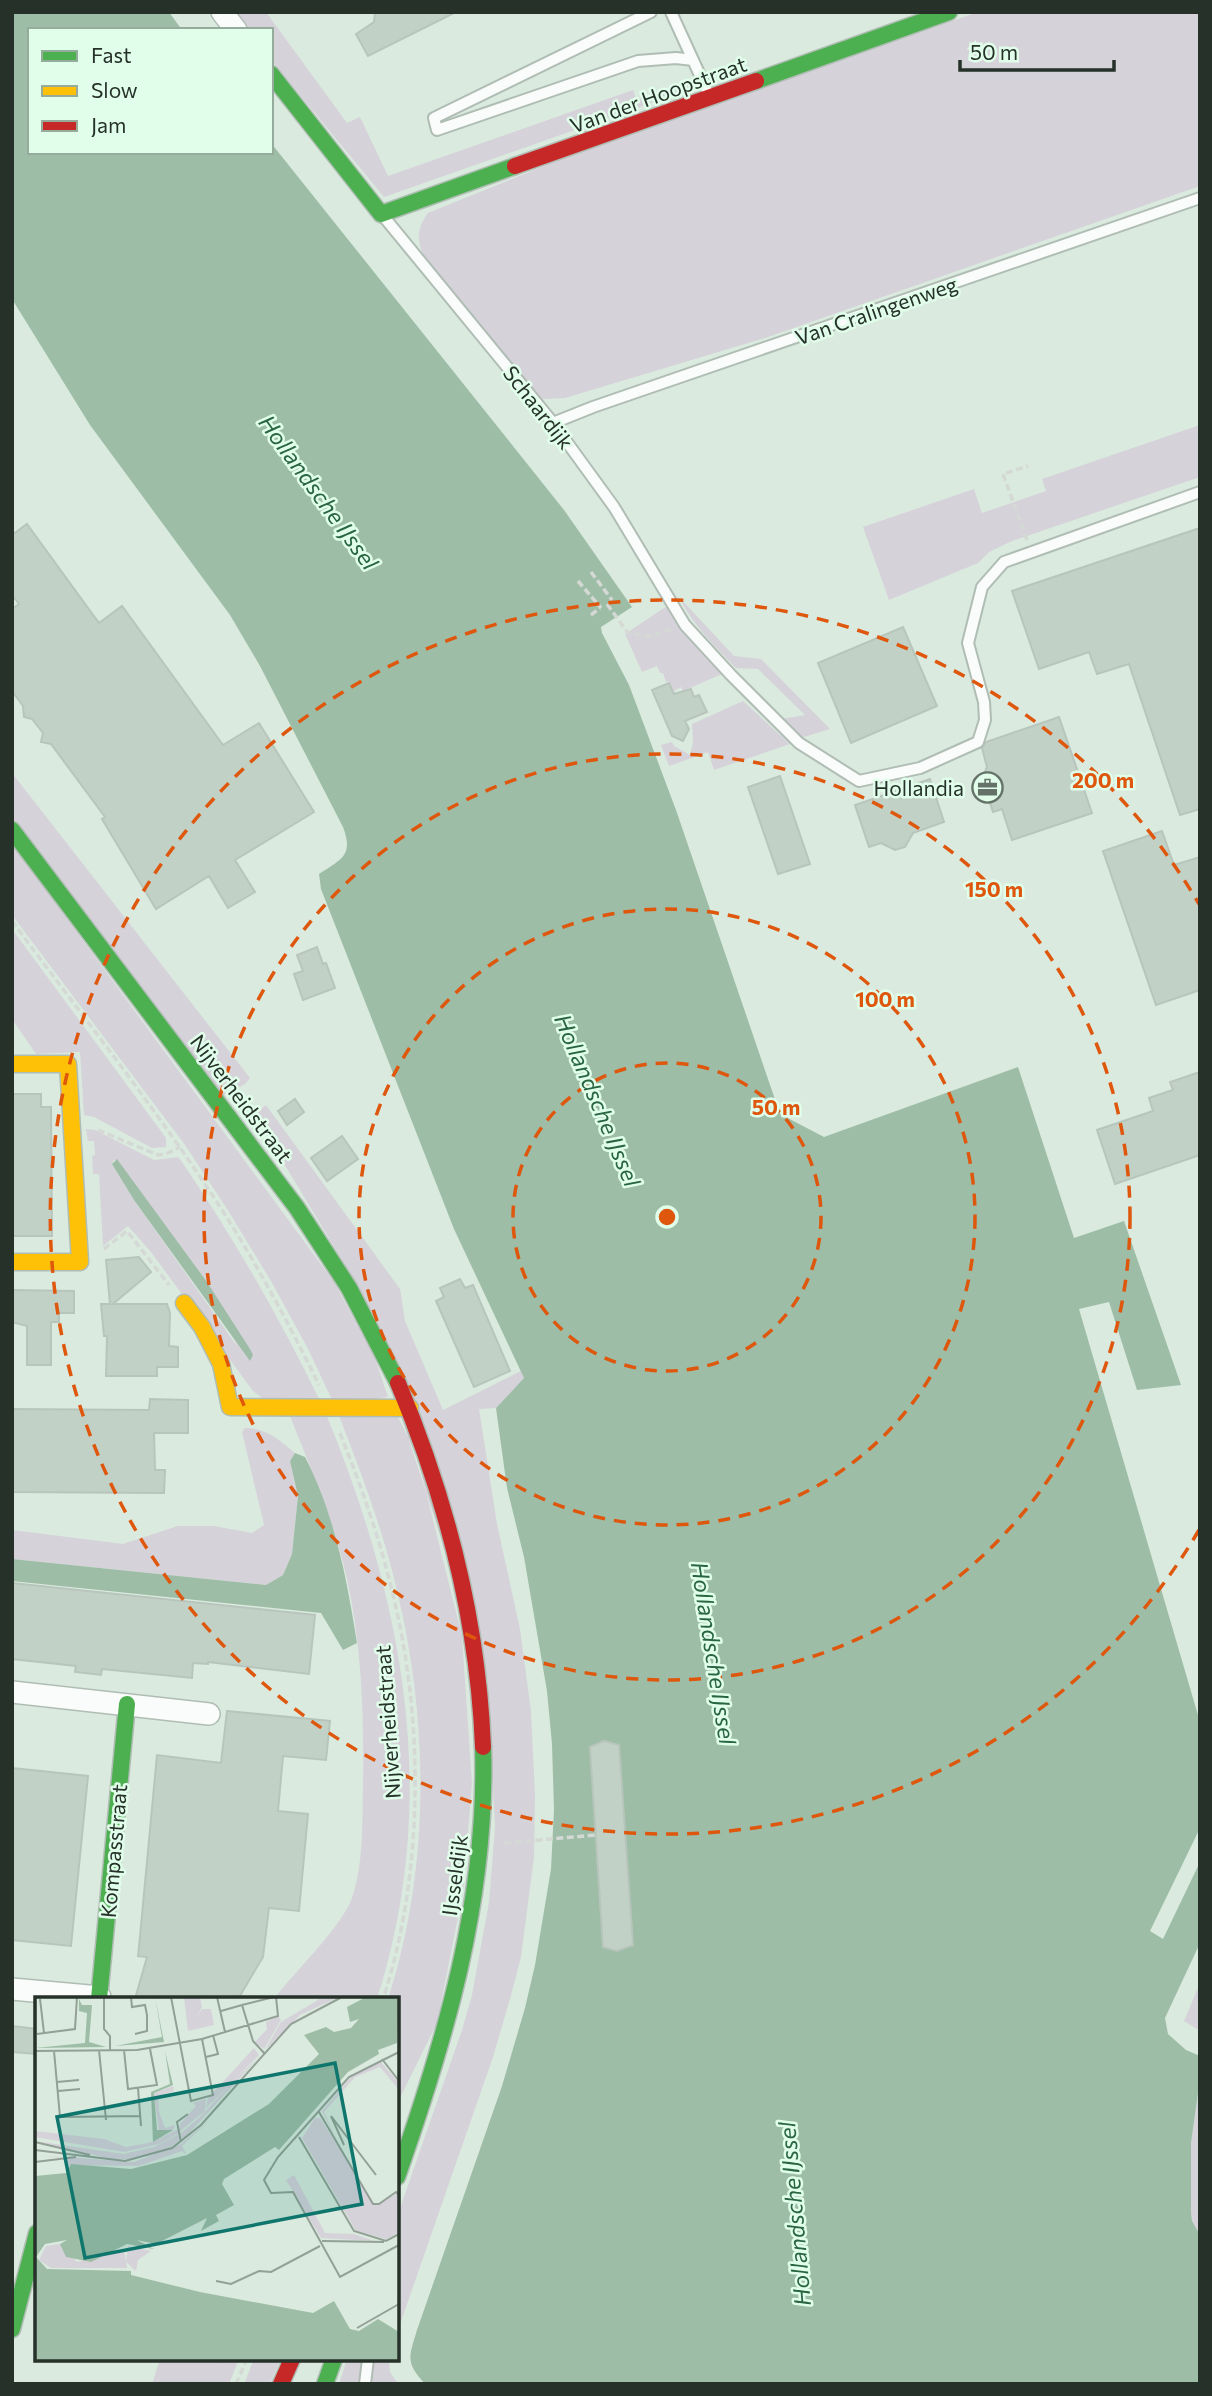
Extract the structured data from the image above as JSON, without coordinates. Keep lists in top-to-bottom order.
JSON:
{
  "streets": {
    "street": [
      "Van der Hoopstraat",
      "Schaardijk",
      "Nijverheidstraat",
      "Kompasstraat",
      "IJsseldijk"
    ],
    "lane": ["Van Cralingenweg"]
  },
  "crossings": [
    ["Van der Hoopstraat", "Schaardijk"],
    ["Van Cralingenweg", "Schaardijk"],
    ["Nijverheidstraat", "IJsseldijk"]
  ],
  "water": ["Hollandsche IJssel"],
  "places": {
    "office": ["Hollandia"]
  },
  "legend": ["Fast", "Slow", "Jam"],
  "scale_bar": "50 m",
  "rings": [
    "200 m",
    "150 m",
    "100 m",
    "50 m"
  ]
}
